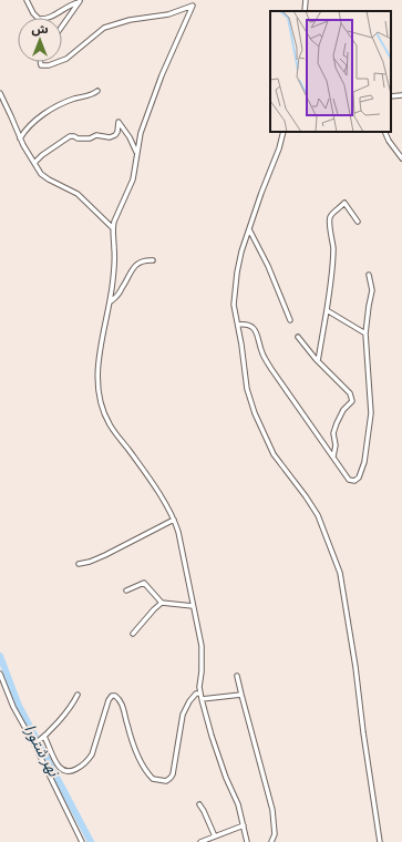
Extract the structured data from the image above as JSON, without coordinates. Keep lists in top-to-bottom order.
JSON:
{
  "water": ["نهر شتورا"],
  "north": "top"
}
